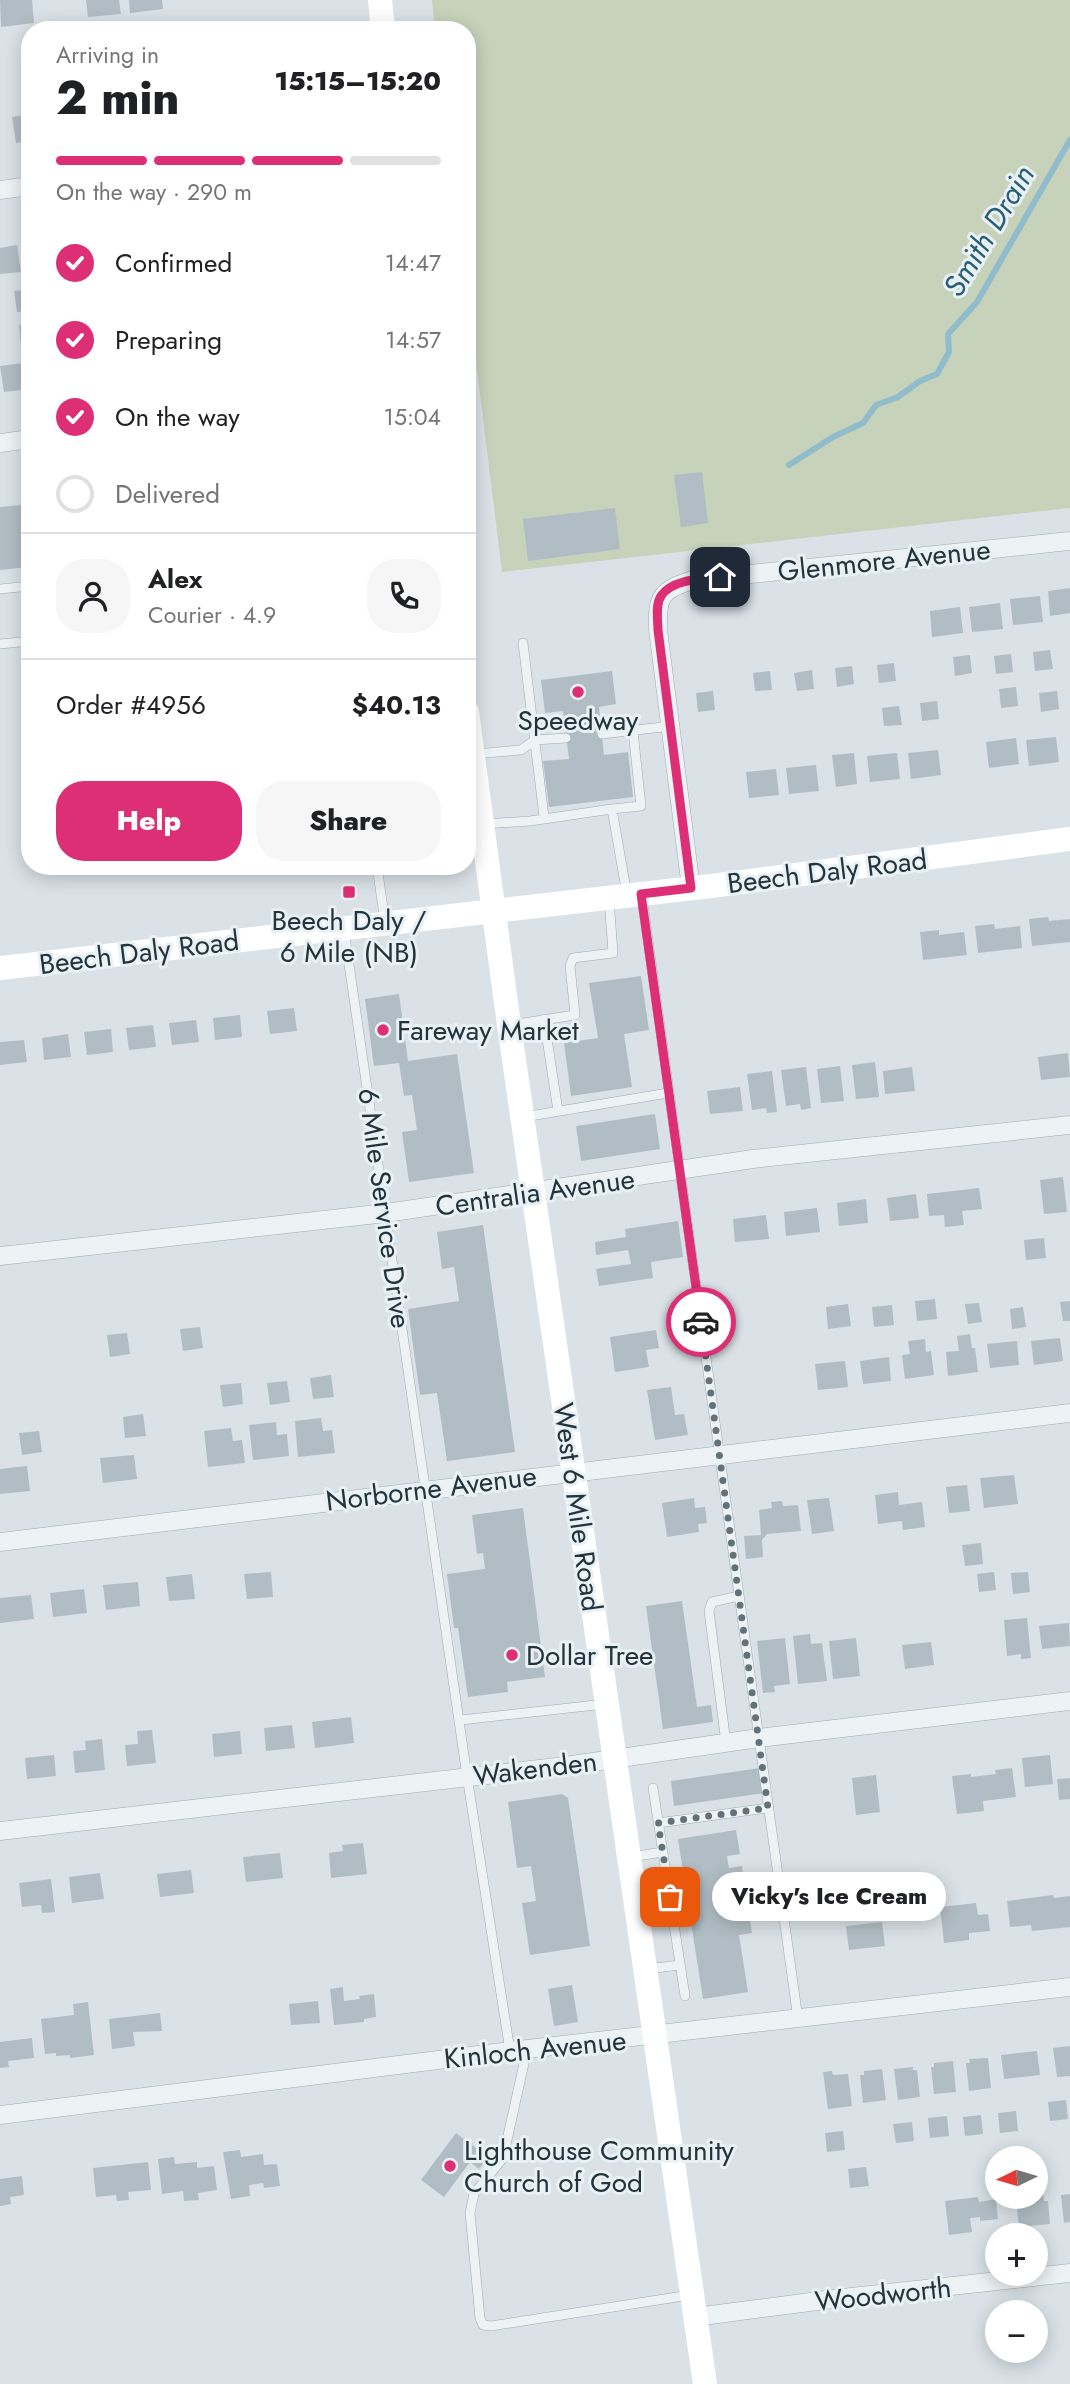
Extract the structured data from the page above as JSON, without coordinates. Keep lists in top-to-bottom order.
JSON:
{
  "streets": {
    "main road": ["Beech Daly Road", "West 6 Mile Road"],
    "street": [
      "Glenmore Avenue",
      "Centralia Avenue",
      "Norborne Avenue",
      "Wakenden",
      "Kinloch Avenue",
      "Woodworth"
    ],
    "lane": ["6 Mile Service Drive"]
  },
  "crossings": [
    ["Beech Daly Road", "6 Mile Service Drive"],
    ["Beech Daly Road", "West 6 Mile Road"],
    ["Centralia Avenue", "6 Mile Service Drive"],
    ["Centralia Avenue", "West 6 Mile Road"],
    ["6 Mile Service Drive", "Norborne Avenue"],
    ["6 Mile Service Drive", "Wakenden"],
    ["Norborne Avenue", "West 6 Mile Road"],
    ["West 6 Mile Road", "Wakenden"],
    ["West 6 Mile Road", "Kinloch Avenue"],
    ["West 6 Mile Road", "Woodworth"]
  ],
  "water": ["Smith Drain"],
  "places": {
    "other": [
      "Speedway",
      "Fareway Market",
      "Dollar Tree",
      "Vicky's Ice Cream",
      "Lighthouse Community Church of God"
    ],
    "transit": ["Beech Daly / 6 Mile (NB)"]
  },
  "north": "left",
  "page": {
    "heading": ["2 min", "Arriving in", "15:15–15:20"],
    "panel": [
      "Alex",
      "Courier · 4.9",
      "Order #4956",
      "$40.13"
    ],
    "bar": "On the way · 290 m",
    "list": [
      ["Confirmed", "14:47"],
      ["Preparing", "14:57"],
      ["On the way", "15:04"],
      "Delivered"
    ],
    "buttons": ["Help", "Share"],
    "bubble": "Vicky's Ice Cream",
    "map_buttons": ["+", "−"]
  }
}
